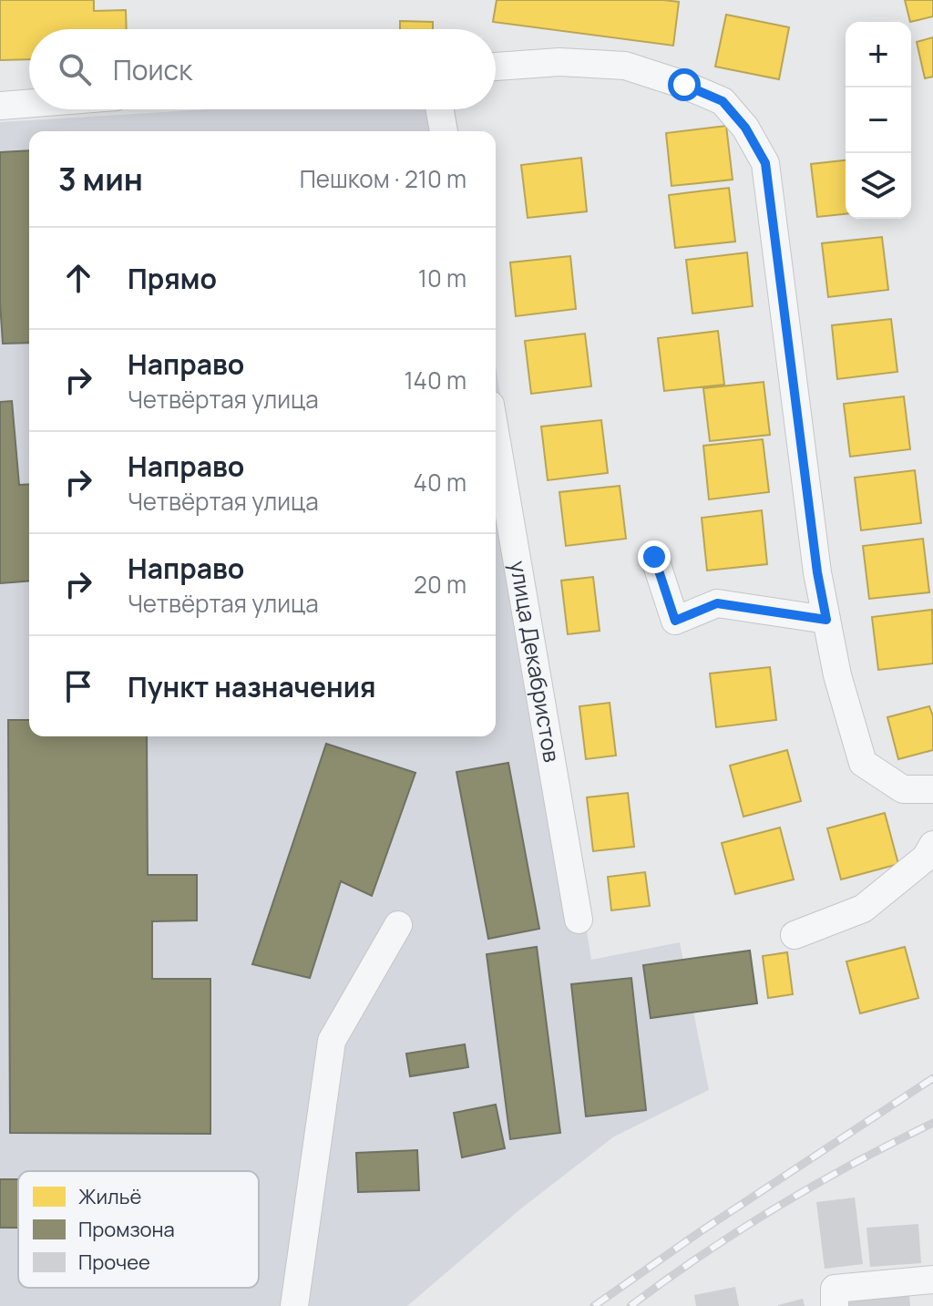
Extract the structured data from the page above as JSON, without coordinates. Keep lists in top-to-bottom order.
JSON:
{
  "streets": {
    "street": ["улица Декабристов"]
  },
  "legend": ["Жильё", "Промзона", "Прочее"],
  "page": {
    "map_buttons": ["+", "−"],
    "search": "Поиск",
    "heading": ["3 мин", "Пешком · 210 m"],
    "list": [
      ["Прямо", "10 m"],
      ["Направо", "Четвёртая улица", "140 m"],
      ["Направо", "Четвёртая улица", "40 m"],
      ["Направо", "Четвёртая улица", "20 m"],
      "Пункт назначения"
    ]
  }
}
